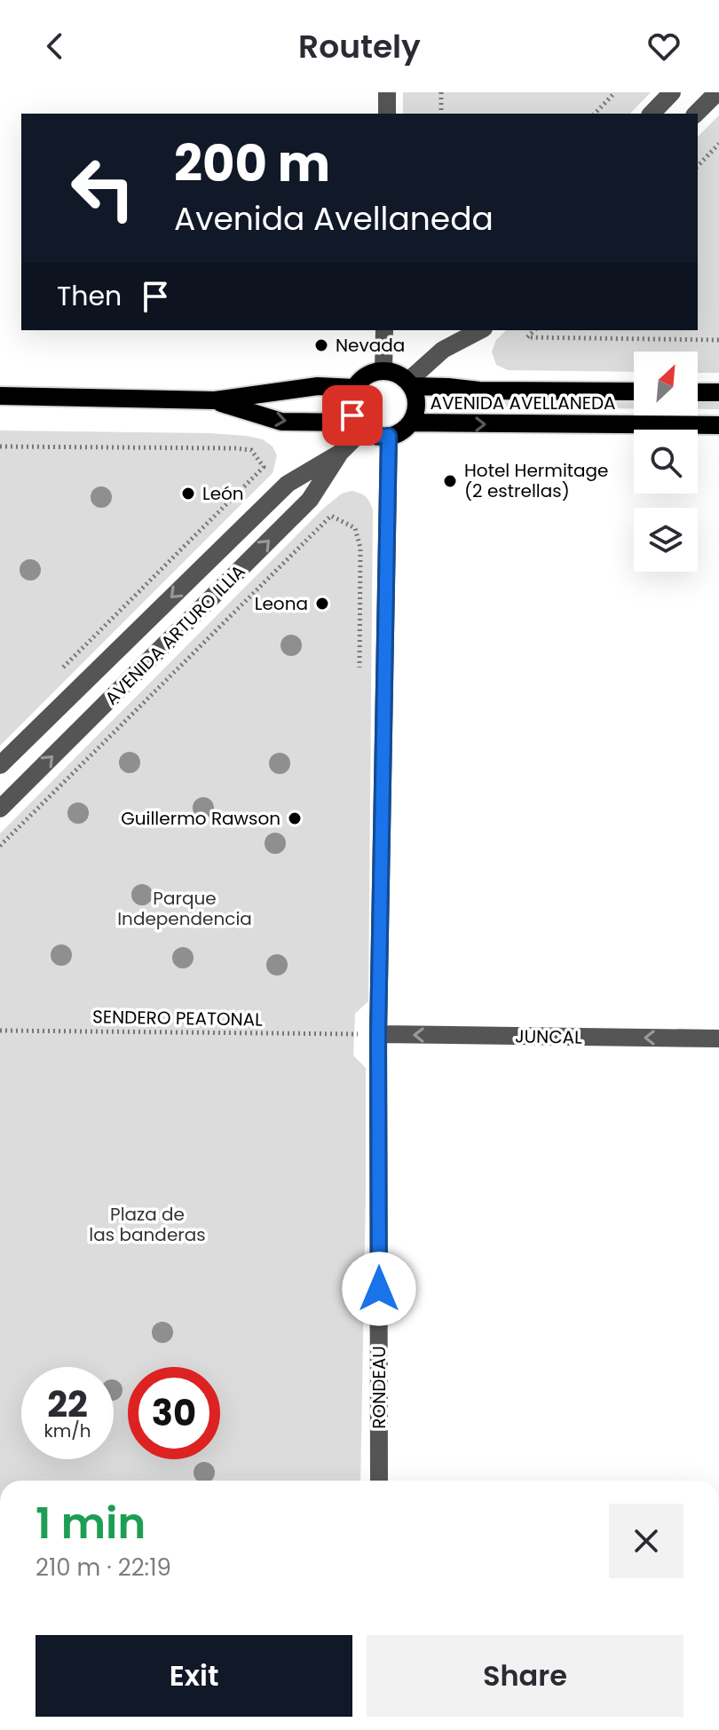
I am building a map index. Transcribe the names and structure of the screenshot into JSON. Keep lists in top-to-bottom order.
{
  "streets": {
    "main road": ["AVENIDA AVELLANEDA"],
    "street": ["AVENIDA ARTURO ILLIA", "JUNCAL", "RONDEAU"],
    "path": ["SENDERO PEATONAL"]
  },
  "crossings": [
    ["AVENIDA AVELLANEDA", "AVENIDA ARTURO ILLIA"],
    ["AVENIDA AVELLANEDA", "RONDEAU"],
    ["AVENIDA ARTURO ILLIA", "RONDEAU"],
    ["JUNCAL", "RONDEAU"]
  ],
  "one_way": ["JUNCAL"],
  "parks": ["Parque Independencia", "Plaza de las banderas"],
  "places": [
    "Nevada",
    "Hotel Hermitage (2 estrellas)",
    "León",
    "Leona",
    "Guillermo Rawson"
  ],
  "north": "top right",
  "page": {
    "header": "Routely",
    "turn": ["200 m", "Avenida Avellaneda"],
    "then": "Then",
    "speed": "22 km/h",
    "limit": "30",
    "heading": ["1 min", "210 m · 22:19"],
    "buttons": ["Exit", "Share"]
  }
}
